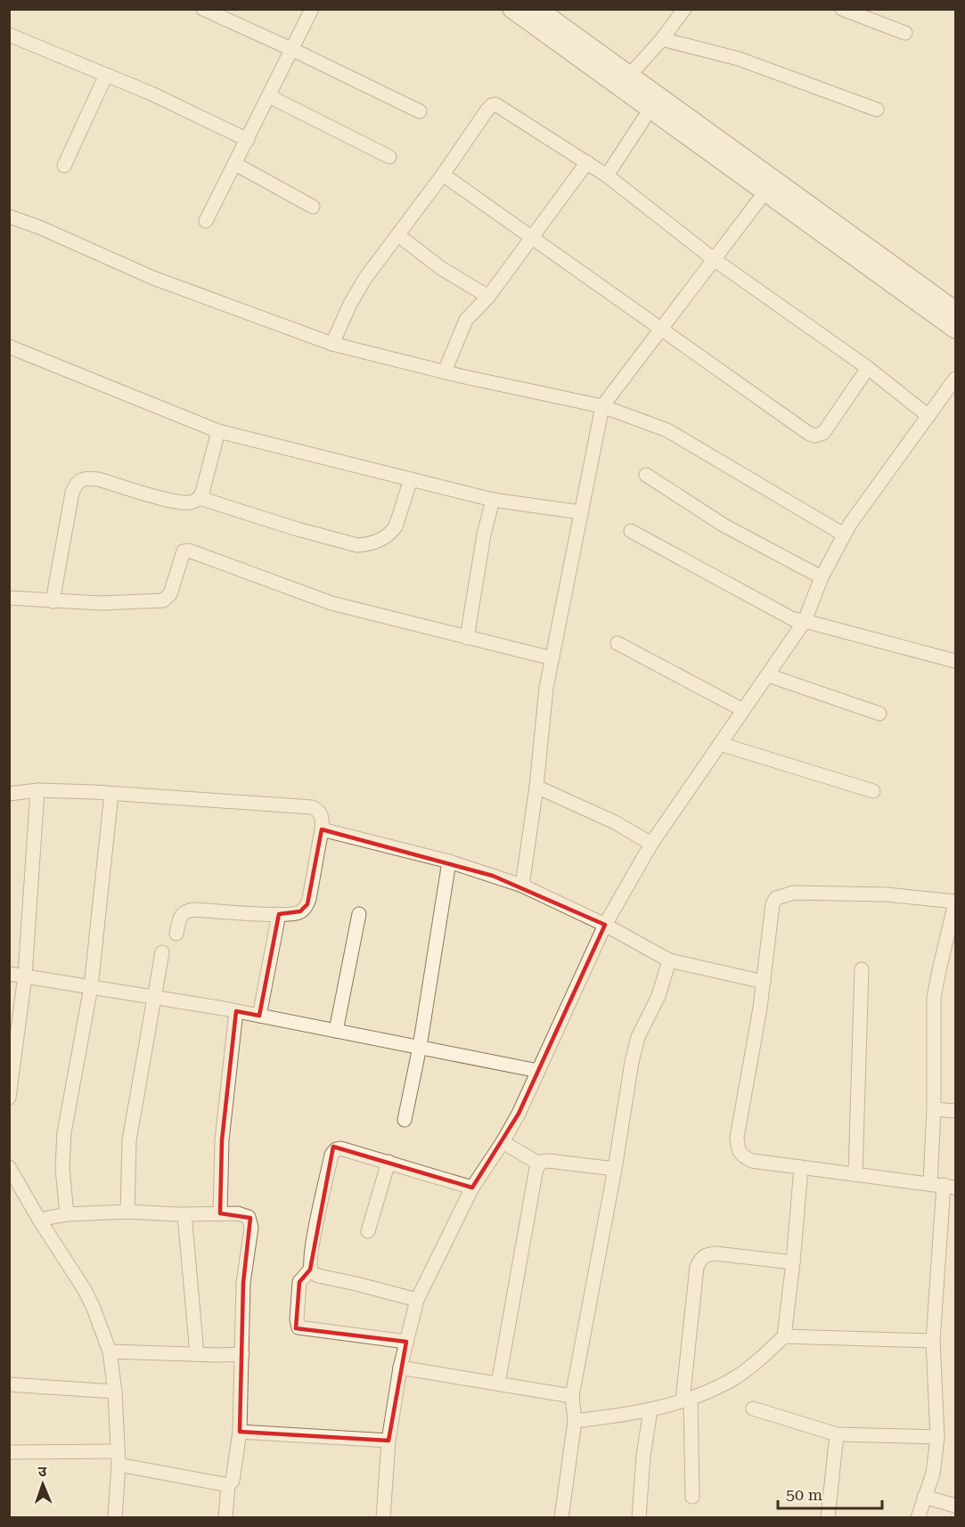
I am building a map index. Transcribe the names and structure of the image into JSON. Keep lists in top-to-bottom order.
{
  "scale_bar": "50 m",
  "north": "top"
}
